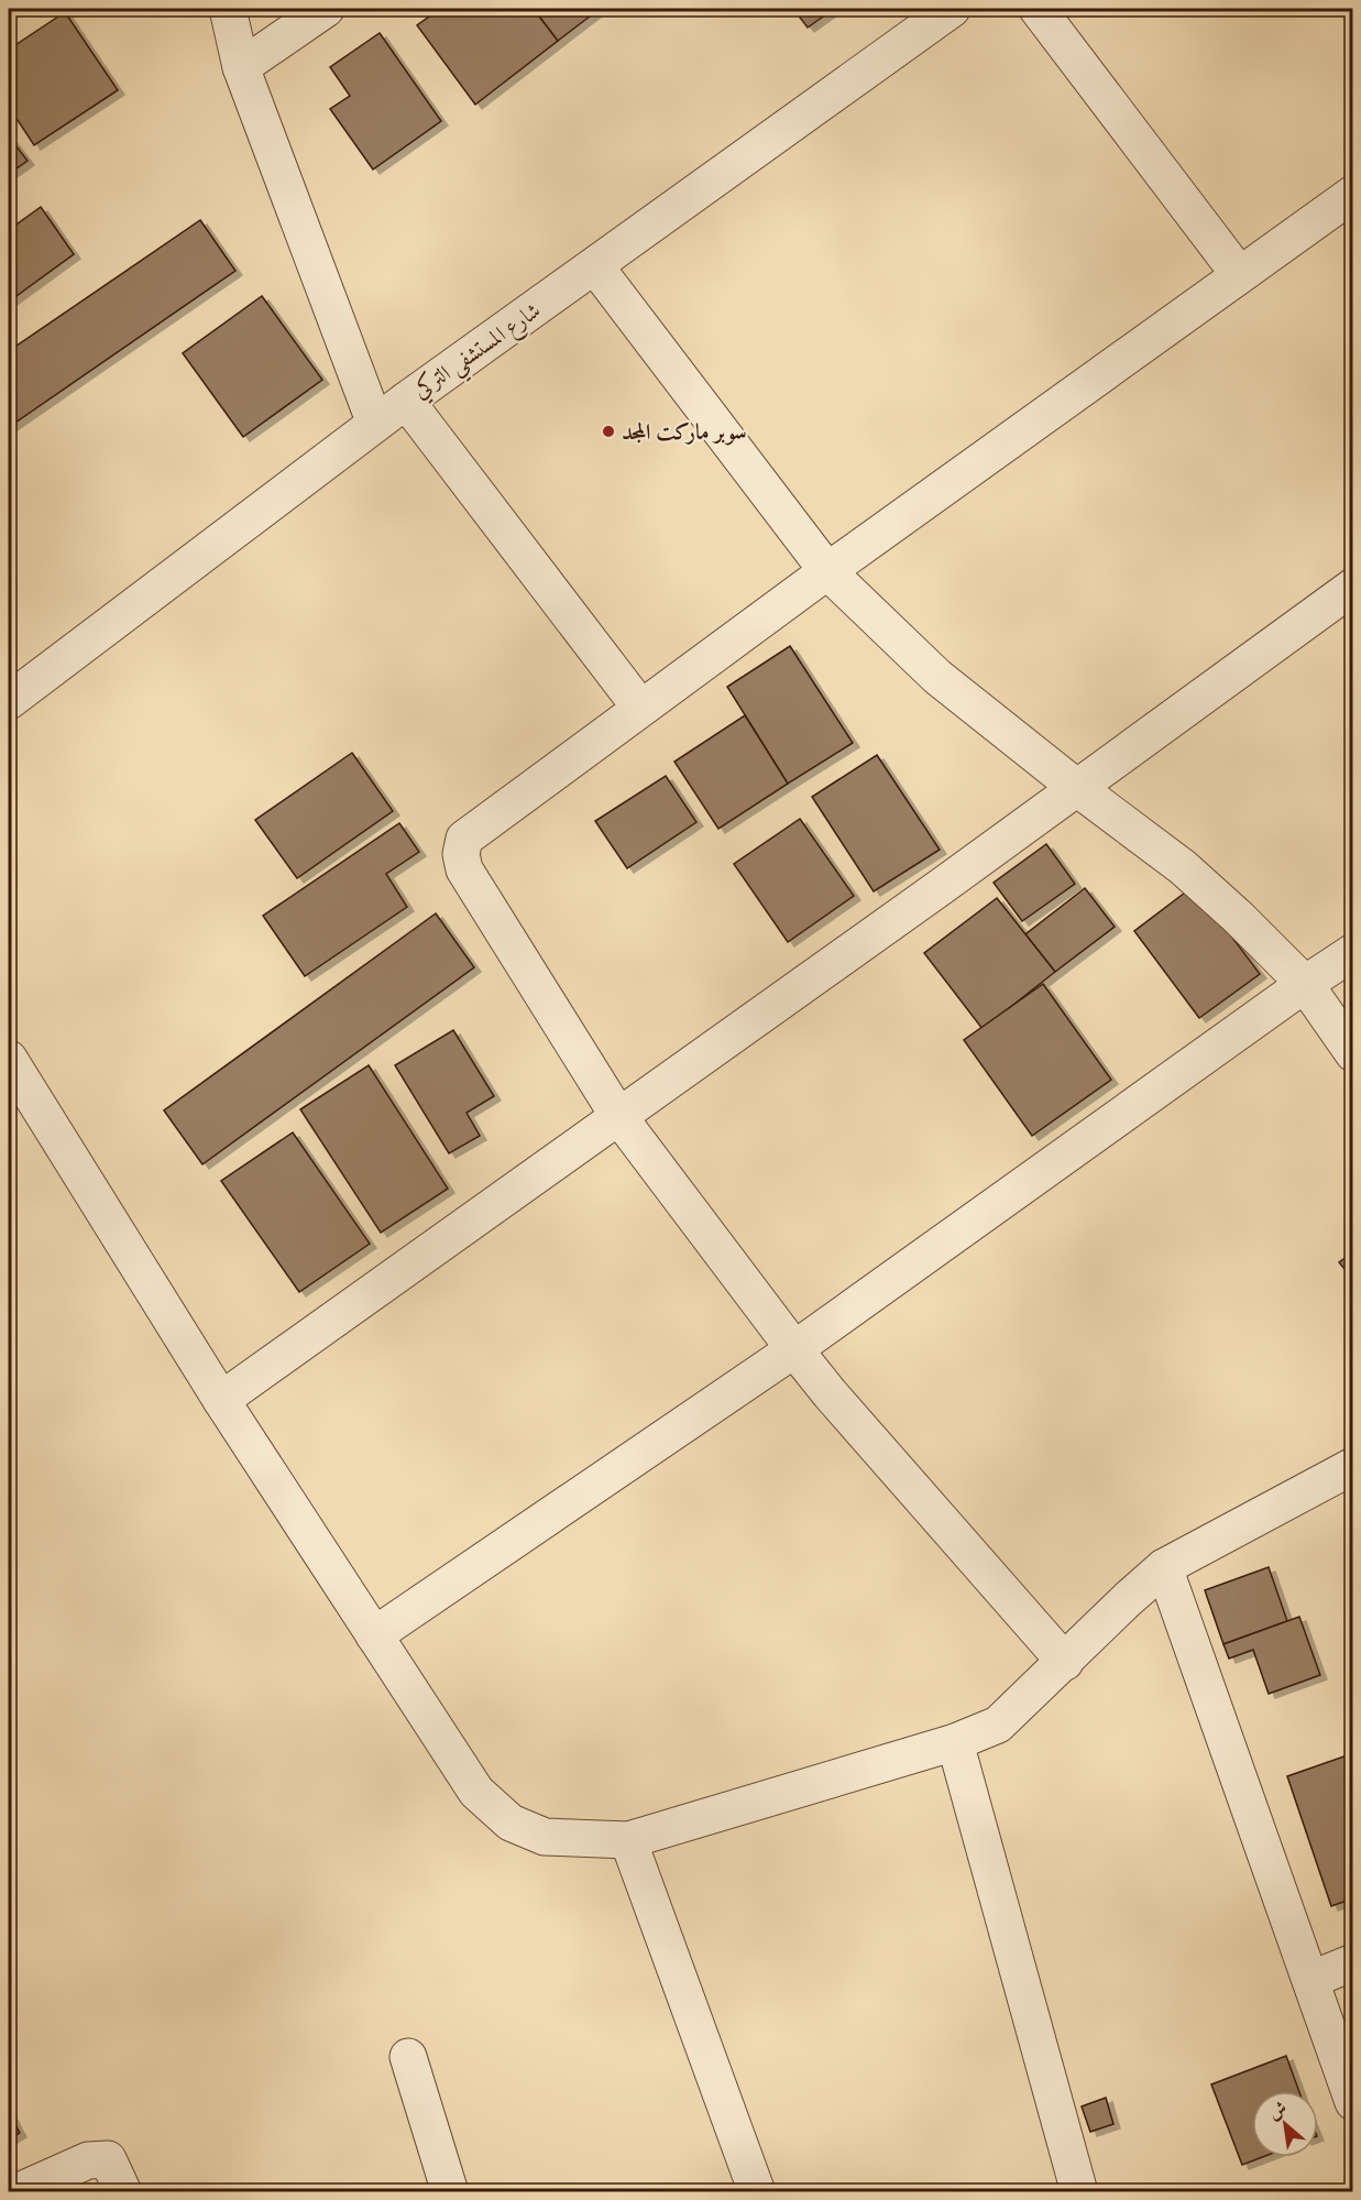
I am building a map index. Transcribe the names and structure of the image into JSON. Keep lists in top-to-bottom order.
{
  "streets": {
    "street": ["شارع المستشفي التركي"]
  },
  "places": ["سوبر ماركت المجد"],
  "north": "top left"
}
